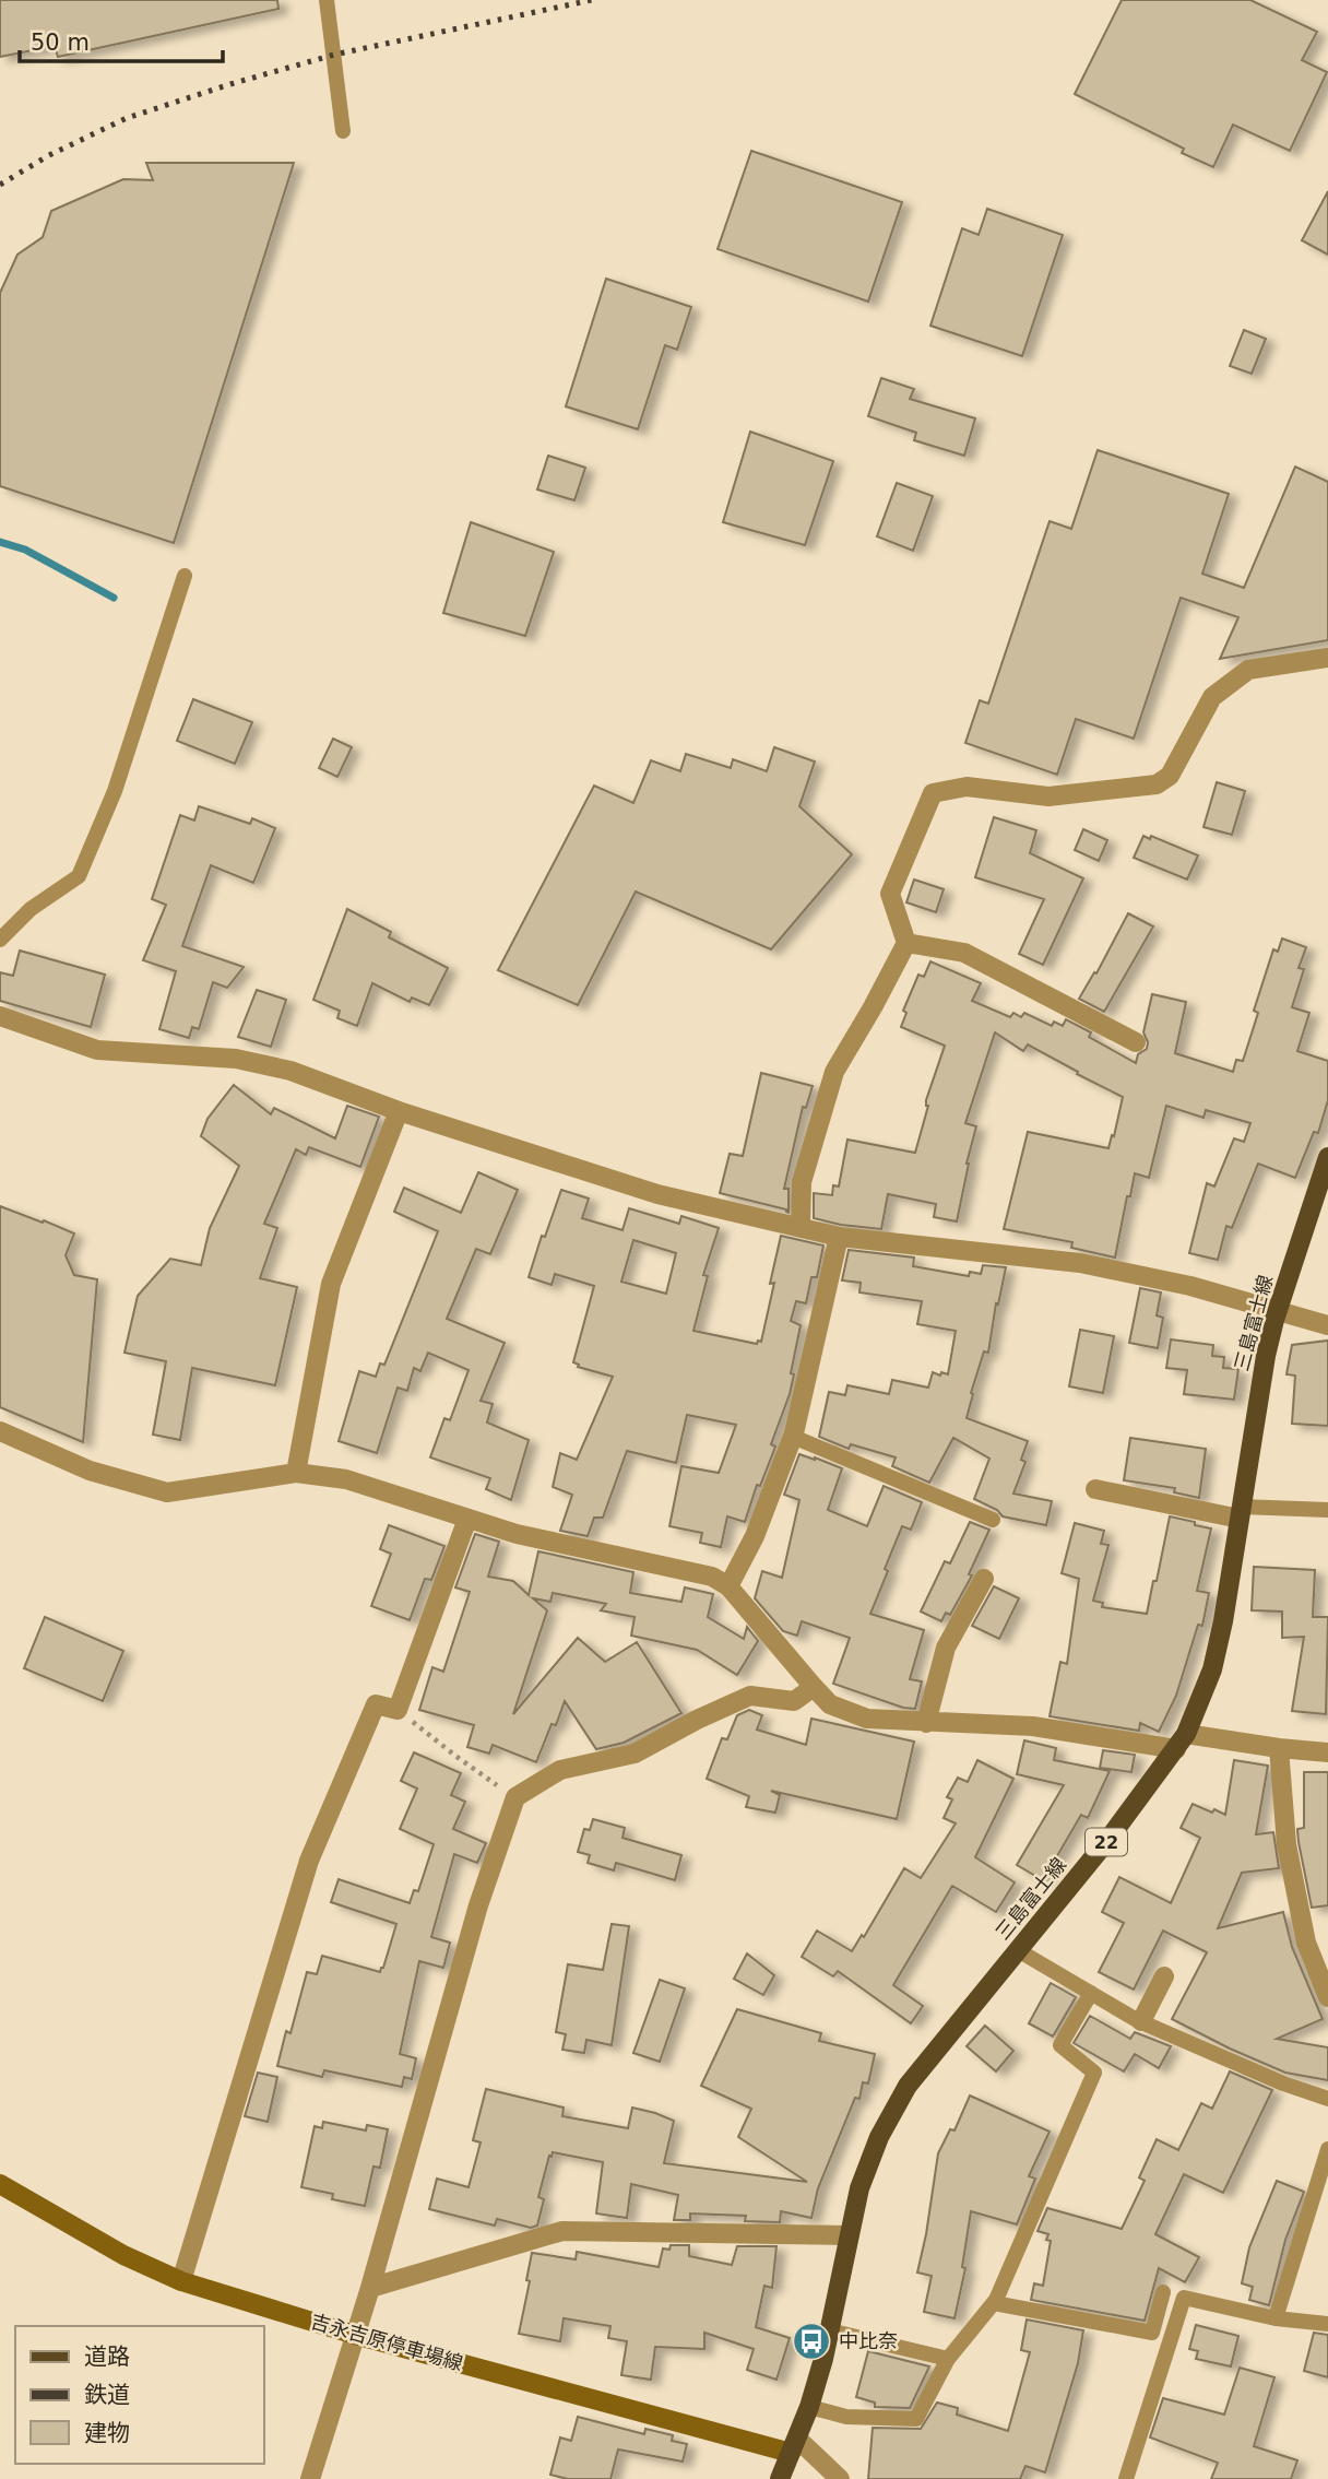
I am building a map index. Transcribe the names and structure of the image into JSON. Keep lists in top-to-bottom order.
{
  "streets": {
    "main road": ["三島富士線", "22", "吉永吉原停車場線"]
  },
  "crossings": [
    ["三島富士線", "吉永吉原停車場線"]
  ],
  "places": {
    "bus stop": ["中比奈"]
  },
  "legend": ["道路", "鉄道", "建物"],
  "scale_bar": "50 m"
}
